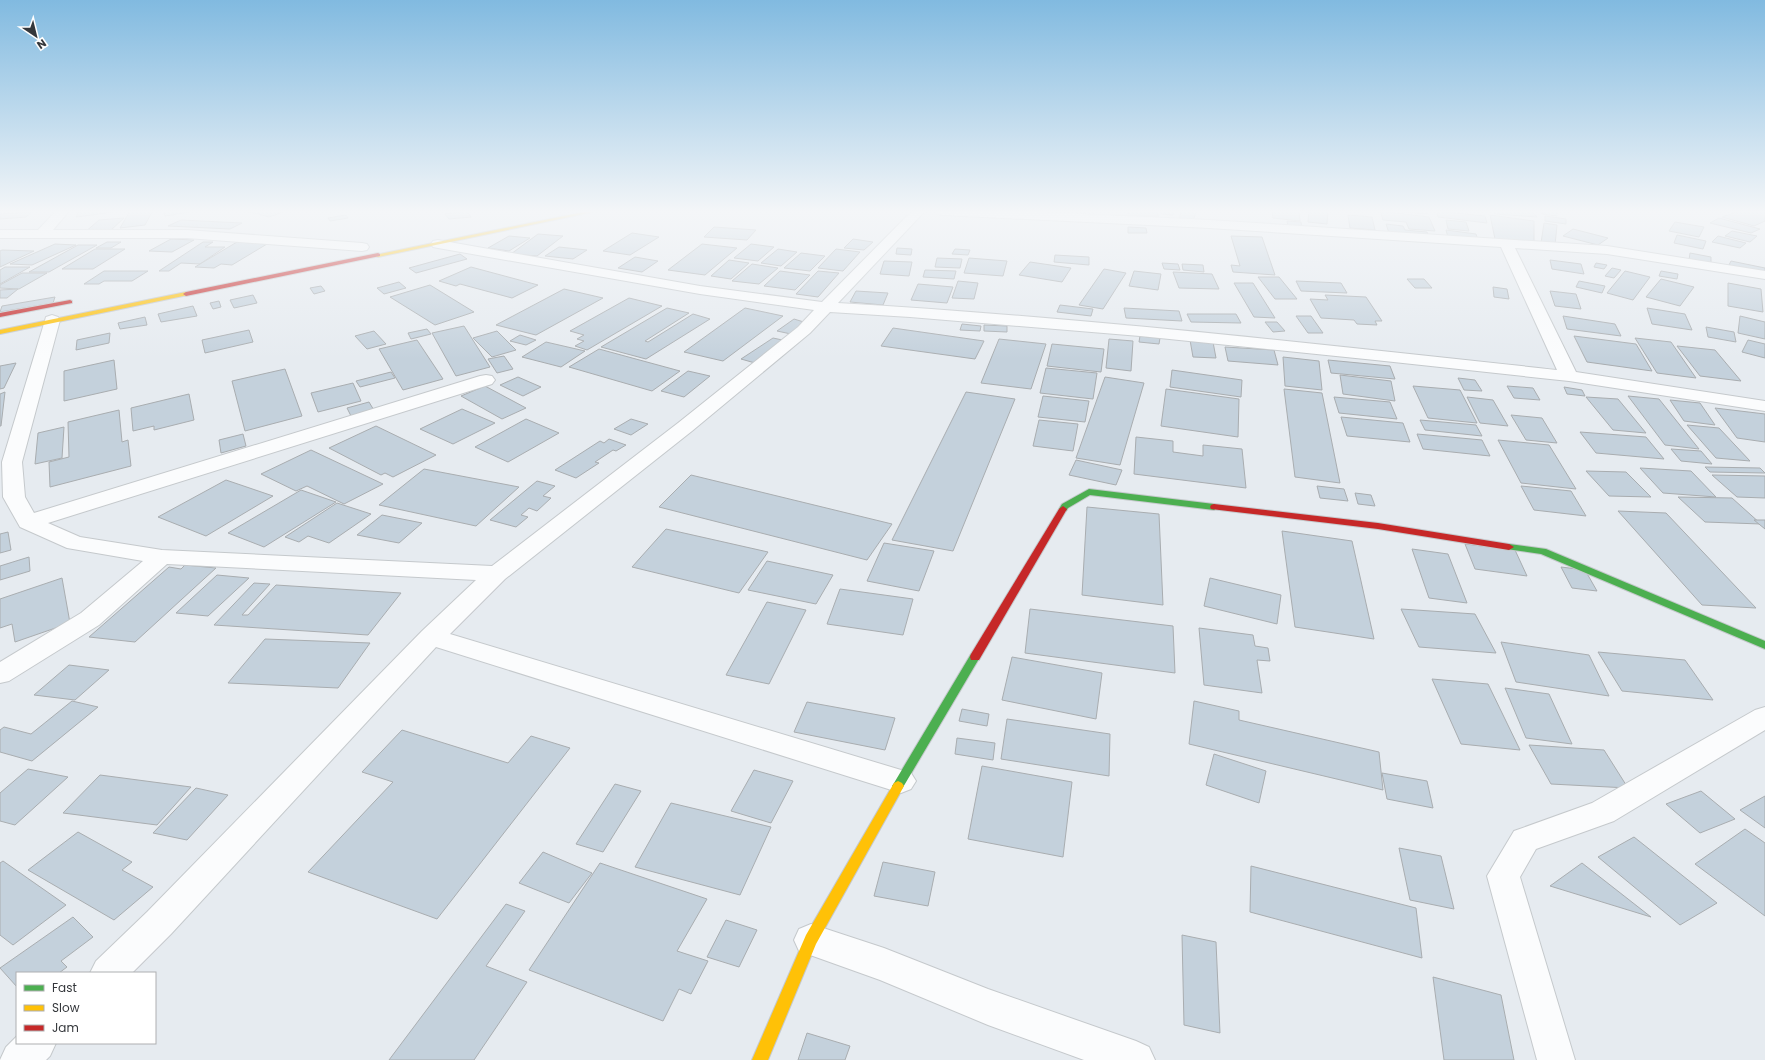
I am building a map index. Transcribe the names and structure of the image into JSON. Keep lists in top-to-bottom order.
{
  "legend": ["Fast", "Slow", "Jam"],
  "north": "bottom right"
}
